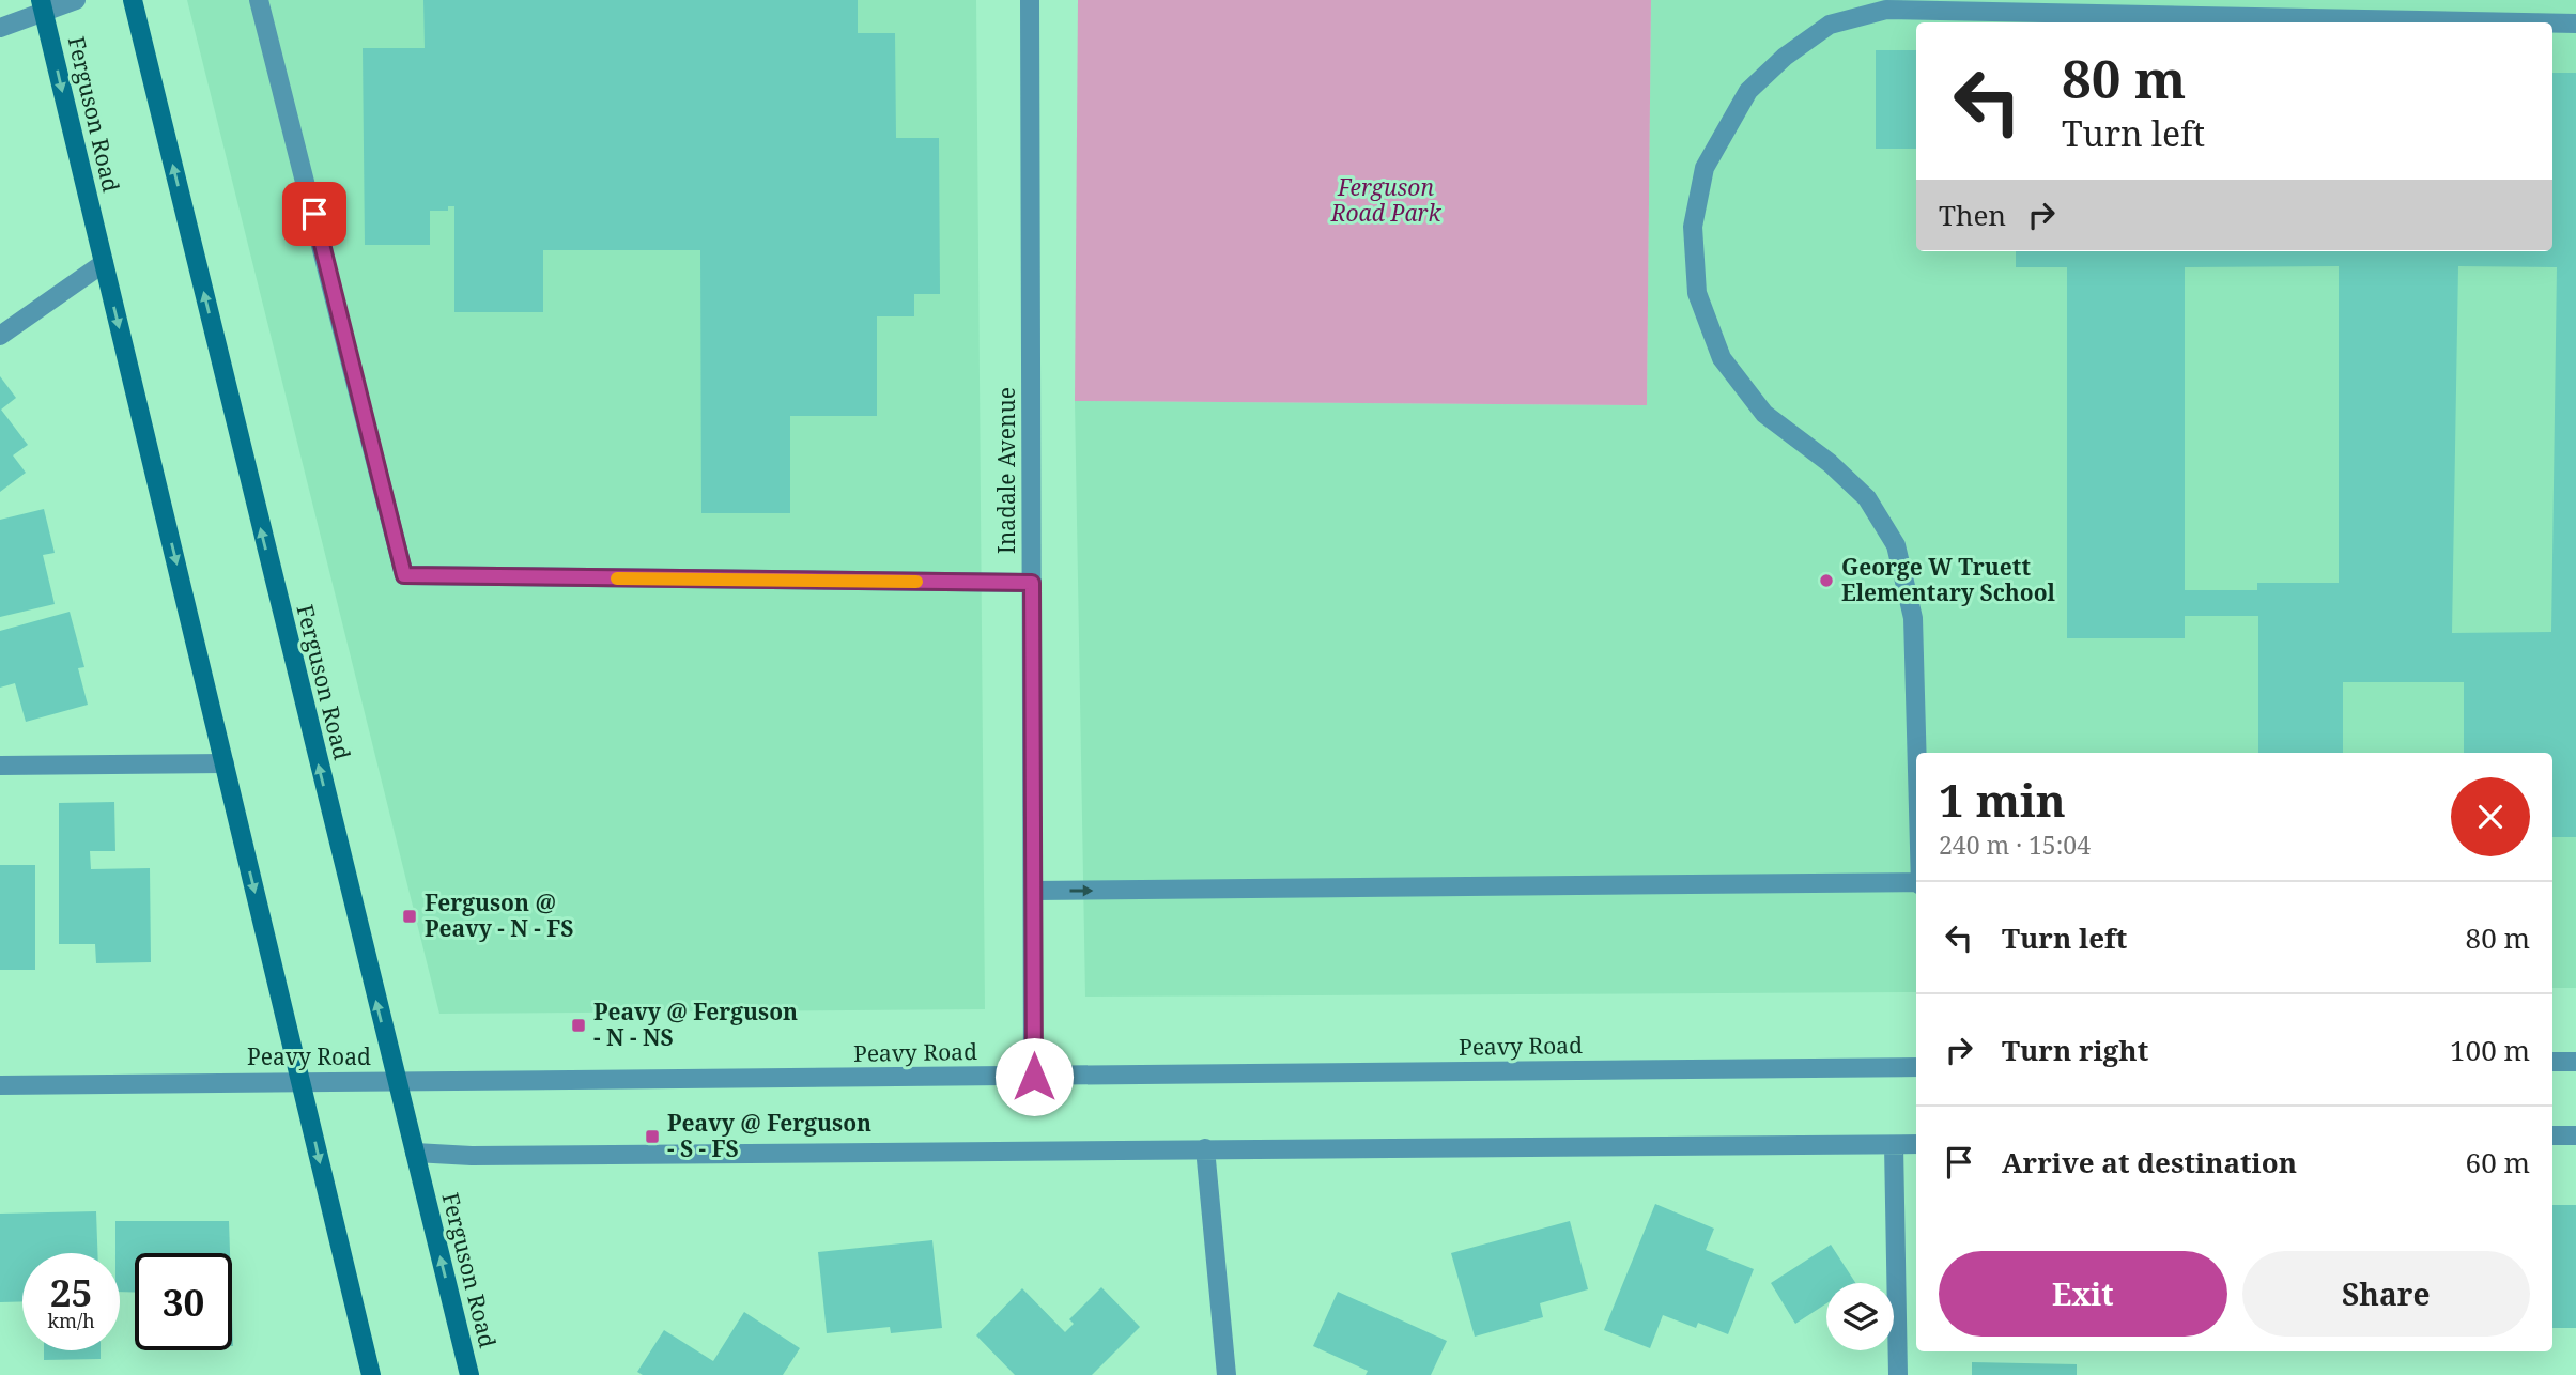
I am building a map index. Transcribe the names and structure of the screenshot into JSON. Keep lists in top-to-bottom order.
{
  "streets": {
    "main road": ["Ferguson Road"],
    "street": ["Inadale Avenue", "Peavy Road"]
  },
  "crossings": [
    ["Ferguson Road", "Peavy Road"],
    ["Inadale Avenue", "Peavy Road"]
  ],
  "parks": ["Ferguson Road Park"],
  "places": {
    "other": ["George W Truett Elementary School"],
    "transit": ["Ferguson @ Peavy - N - FS", "Peavy @ Ferguson - N - NS", "Peavy @ Ferguson - S - FS"]
  },
  "page": {
    "turn": ["80 m", "Turn left"],
    "then": "Then",
    "heading": ["1 min", "240 m · 15:04"],
    "list": [
      {
        "name": "Turn left",
        "value": "80 m"
      },
      {
        "name": "Turn right",
        "value": "100 m"
      },
      {
        "name": "Arrive at destination",
        "value": "60 m"
      }
    ],
    "buttons": ["Exit", "Share"],
    "speed": "25 km/h",
    "limit": "30"
  }
}
